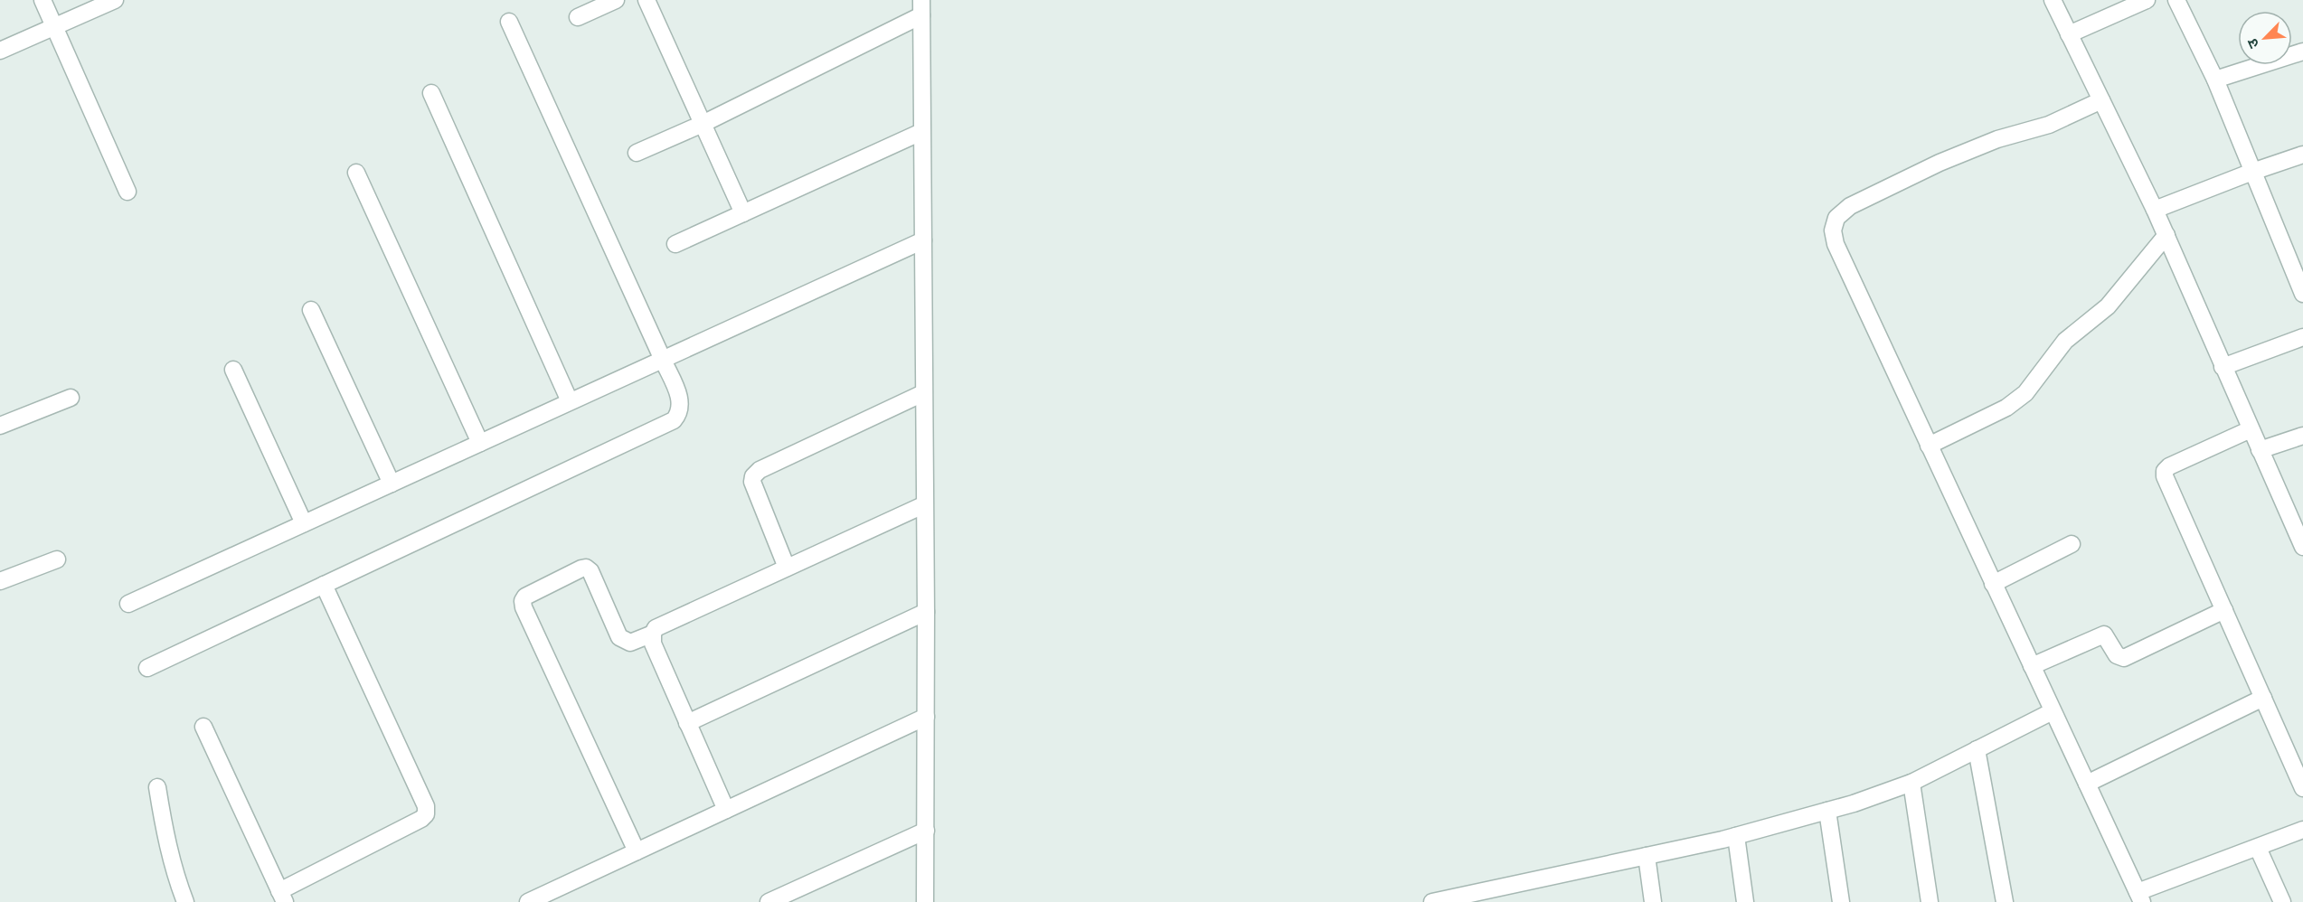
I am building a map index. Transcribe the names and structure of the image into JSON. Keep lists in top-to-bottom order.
{
  "north": "bottom left"
}
